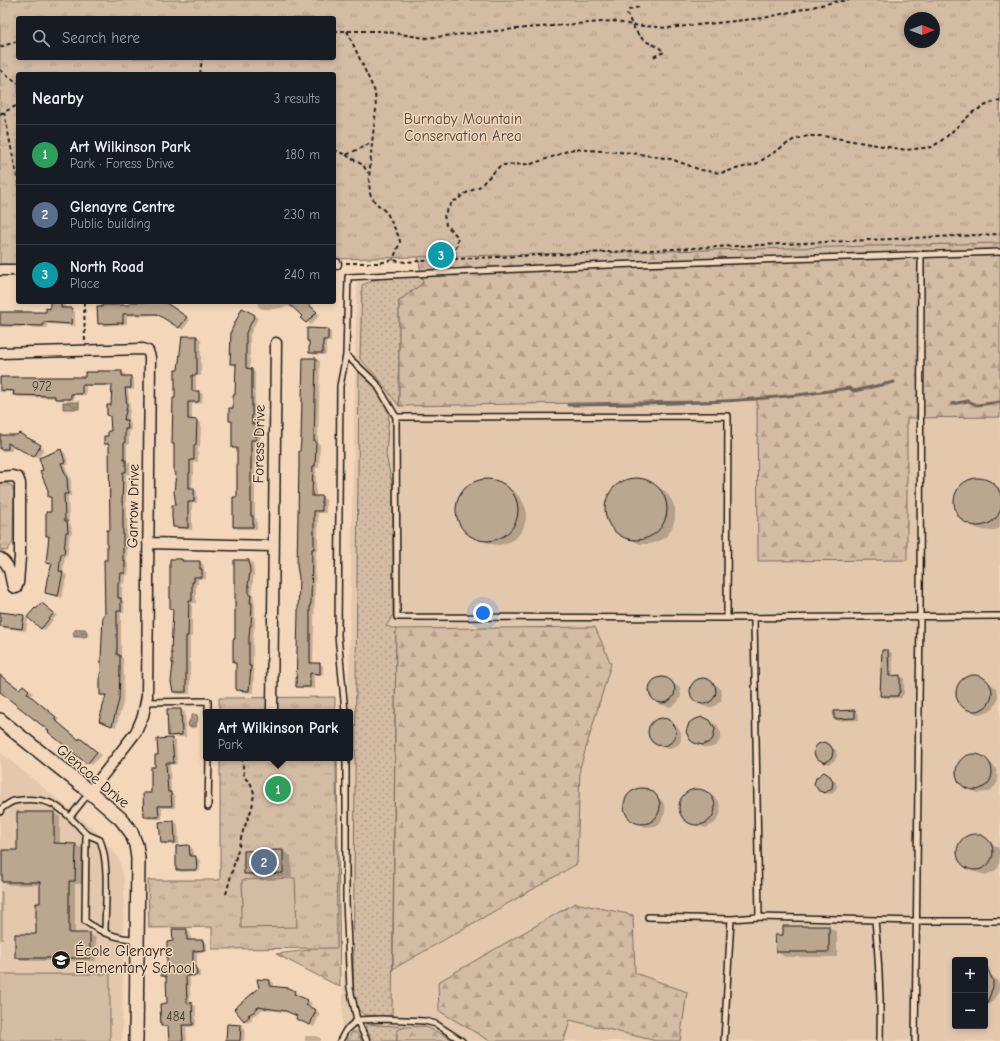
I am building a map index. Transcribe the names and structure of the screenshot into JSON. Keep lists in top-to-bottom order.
{
  "streets": {
    "street": ["Foress Drive", "Garrow Drive", "Glencoe Drive"]
  },
  "crossings": [
    ["Garrow Drive", "Glencoe Drive"]
  ],
  "parks": ["Burnaby Mountain Conservation Area"],
  "places": {
    "school or university": ["École Glenayre Elementary School"]
  },
  "house_numbers": ["972", "484"],
  "north": "right",
  "page": {
    "search": "Search here",
    "heading": ["Nearby", "3 results"],
    "list": [
      {
        "mark": "1",
        "name": "Art Wilkinson Park",
        "note": "Park · Foress Drive",
        "value": "180 m"
      },
      {
        "mark": "2",
        "name": "Glenayre Centre",
        "note": "Public building",
        "value": "230 m"
      },
      {
        "mark": "3",
        "name": "North Road",
        "note": "Place",
        "value": "240 m"
      }
    ],
    "pins": ["3", "1", "2"],
    "popup": ["Art Wilkinson Park", "Park"],
    "map_buttons": ["+", "−"]
  }
}
